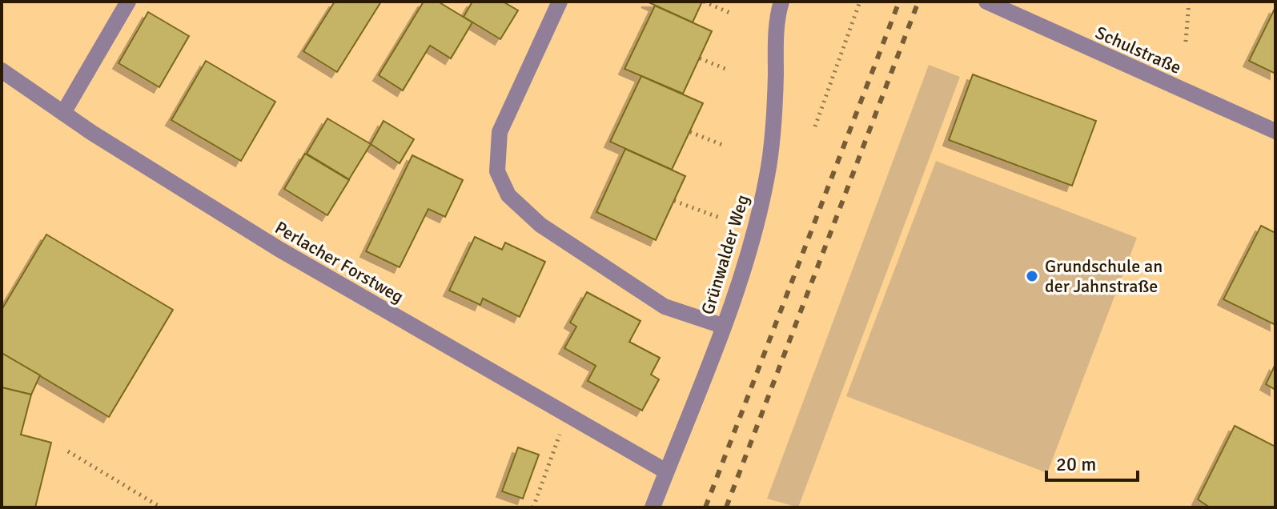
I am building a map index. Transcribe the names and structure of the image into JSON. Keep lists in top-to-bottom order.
{
  "streets": {
    "street": ["Schulstraße", "Grünwalder Weg", "Perlacher Forstweg"]
  },
  "crossings": [
    ["Grünwalder Weg", "Perlacher Forstweg"]
  ],
  "places": ["Grundschule an der Jahnstraße"],
  "scale_bar": "20 m"
}
